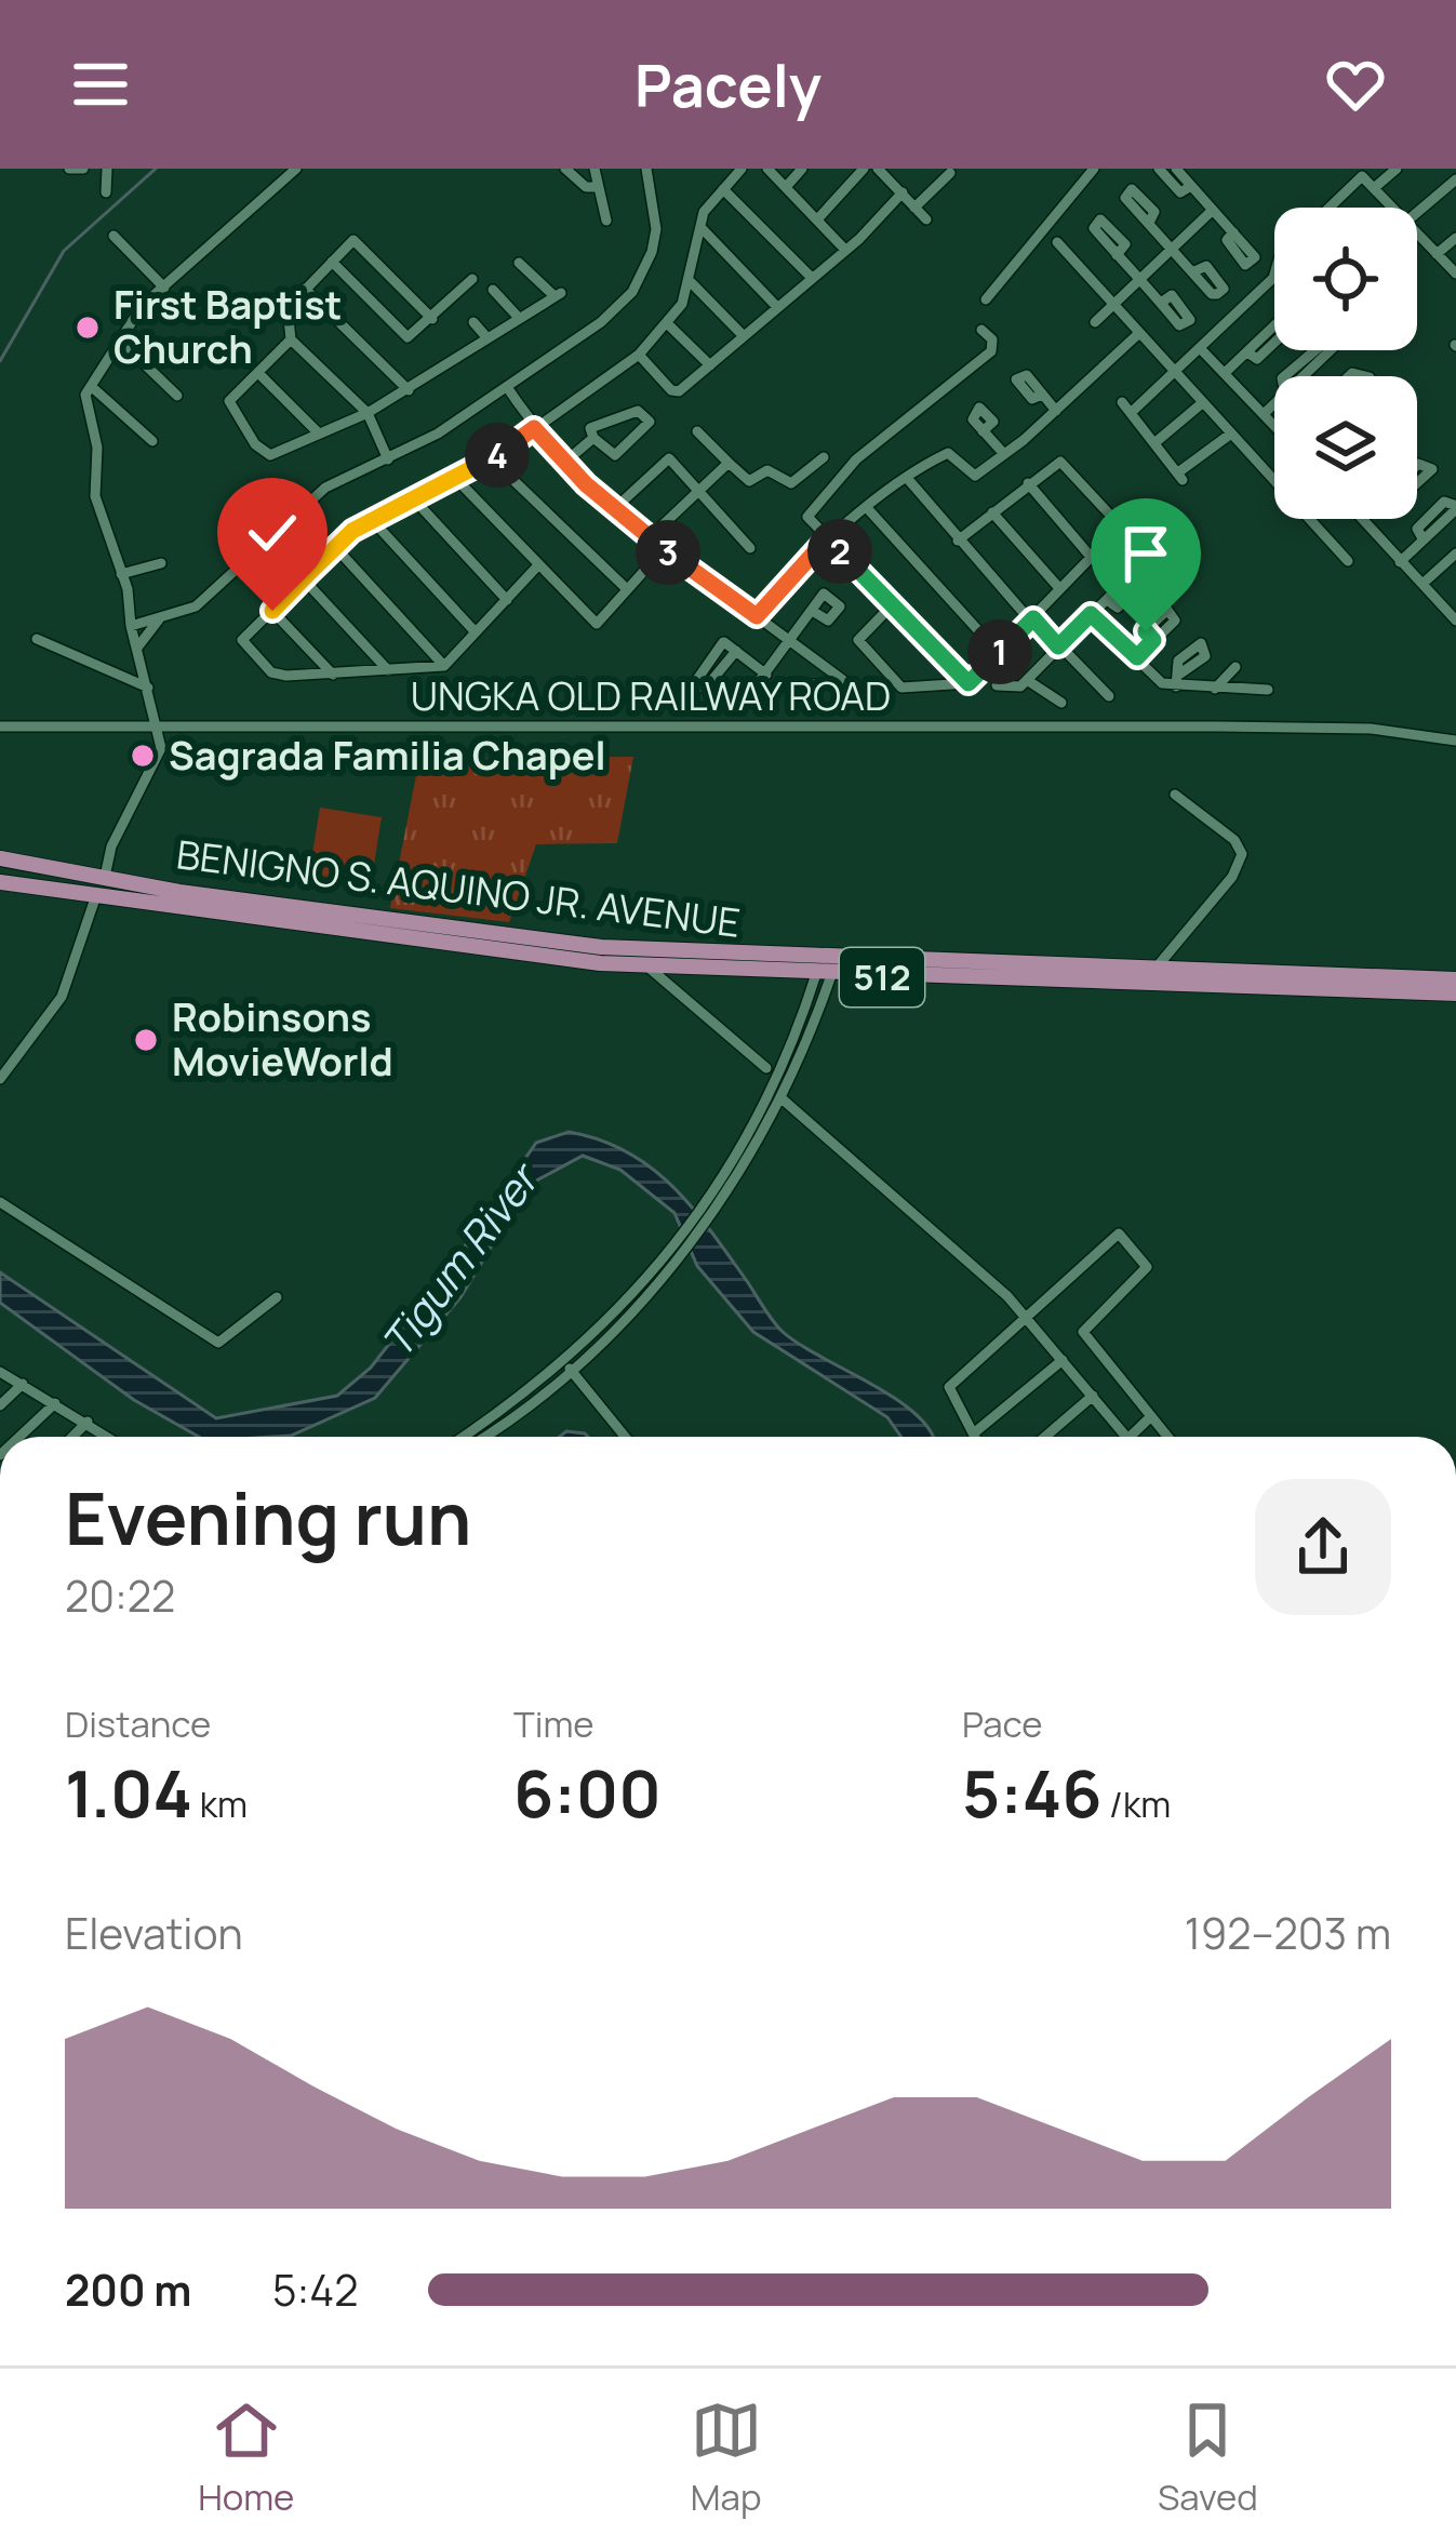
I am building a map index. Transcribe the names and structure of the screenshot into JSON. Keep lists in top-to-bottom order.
{
  "streets": {
    "main road": ["BENIGNO S. AQUINO JR. AVENUE", "512"],
    "street": ["UNGKA OLD RAILWAY ROAD"]
  },
  "crossings": [
    ["BENIGNO S. AQUINO JR. AVENUE", "512"]
  ],
  "water": ["Tigum River"],
  "places": ["First Baptist Church", "Sagrada Familia Chapel", "Robinsons MovieWorld"],
  "page": {
    "header": "Pacely",
    "pins": [
      "4",
      "2",
      "3",
      "1"
    ],
    "heading": ["Evening run", "20:22"],
    "stats": [
      ["Distance", "1.04 km"],
      ["Time", "6:00"],
      ["Pace", "5:46 /km"]
    ],
    "chart": ["Elevation", "192–203 m"],
    "list": [
      {
        "name": "200 m",
        "note": "5:42"
      }
    ],
    "tabs": ["Home", "Map", "Saved"]
  }
}
